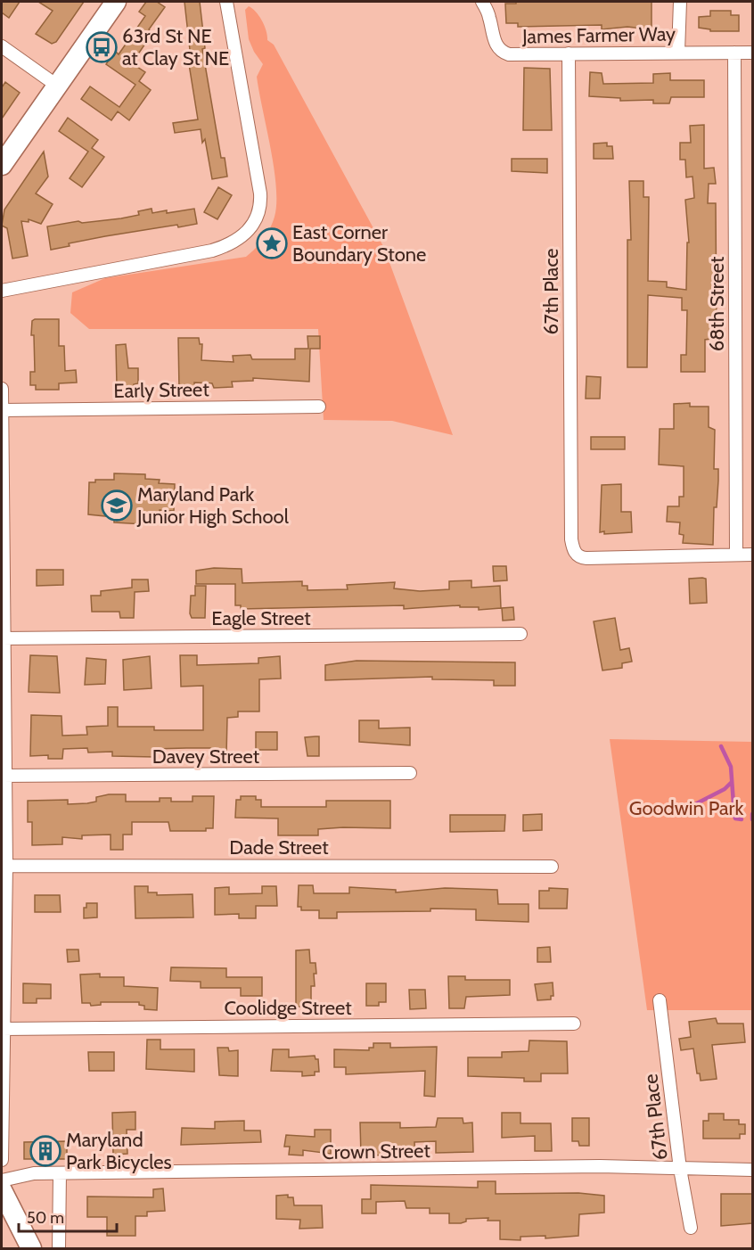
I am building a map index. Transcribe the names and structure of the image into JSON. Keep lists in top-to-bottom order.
{
  "streets": {
    "street": [
      "James Farmer Way",
      "67th Place",
      "68th Street",
      "Early Street",
      "Eagle Street",
      "Davey Street",
      "Dade Street",
      "Coolidge Street",
      "Crown Street"
    ]
  },
  "crossings": [
    ["James Farmer Way", "67th Place"],
    ["James Farmer Way", "68th Street"],
    ["67th Place", "68th Street"],
    ["67th Place", "Crown Street"]
  ],
  "parks": ["Goodwin Park"],
  "places": {
    "bus stop": ["63rd St NE at Clay St NE"],
    "place": ["East Corner Boundary Stone"],
    "school or university": ["Maryland Park Junior High School"],
    "building": ["Maryland Park Bicycles"]
  },
  "scale_bar": "50 m"
}
